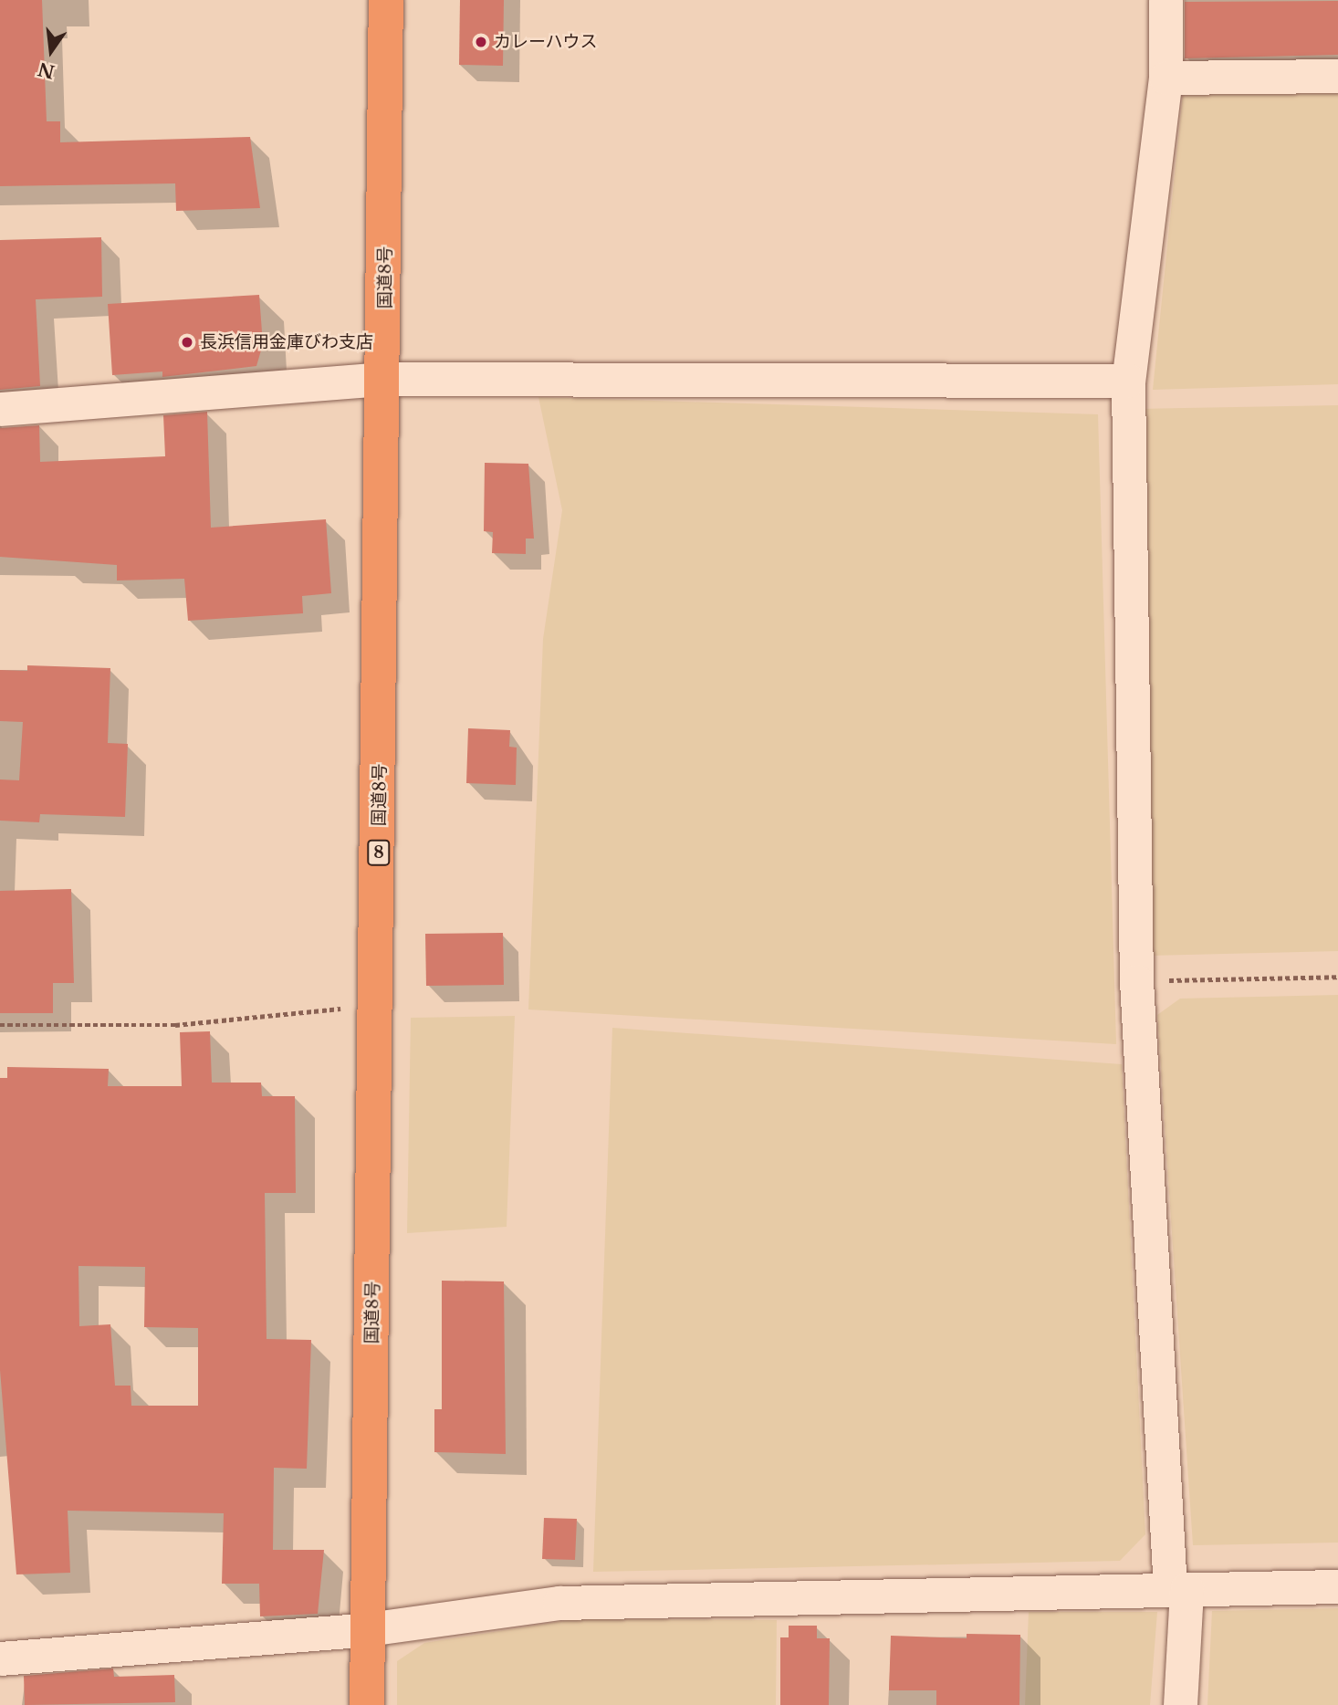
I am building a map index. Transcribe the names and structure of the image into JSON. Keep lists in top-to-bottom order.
{
  "streets": {
    "highway": ["国道8号", "8"]
  },
  "places": ["カレーハウス", "長浜信用金庫びわ支店"],
  "north": "bottom"
}
